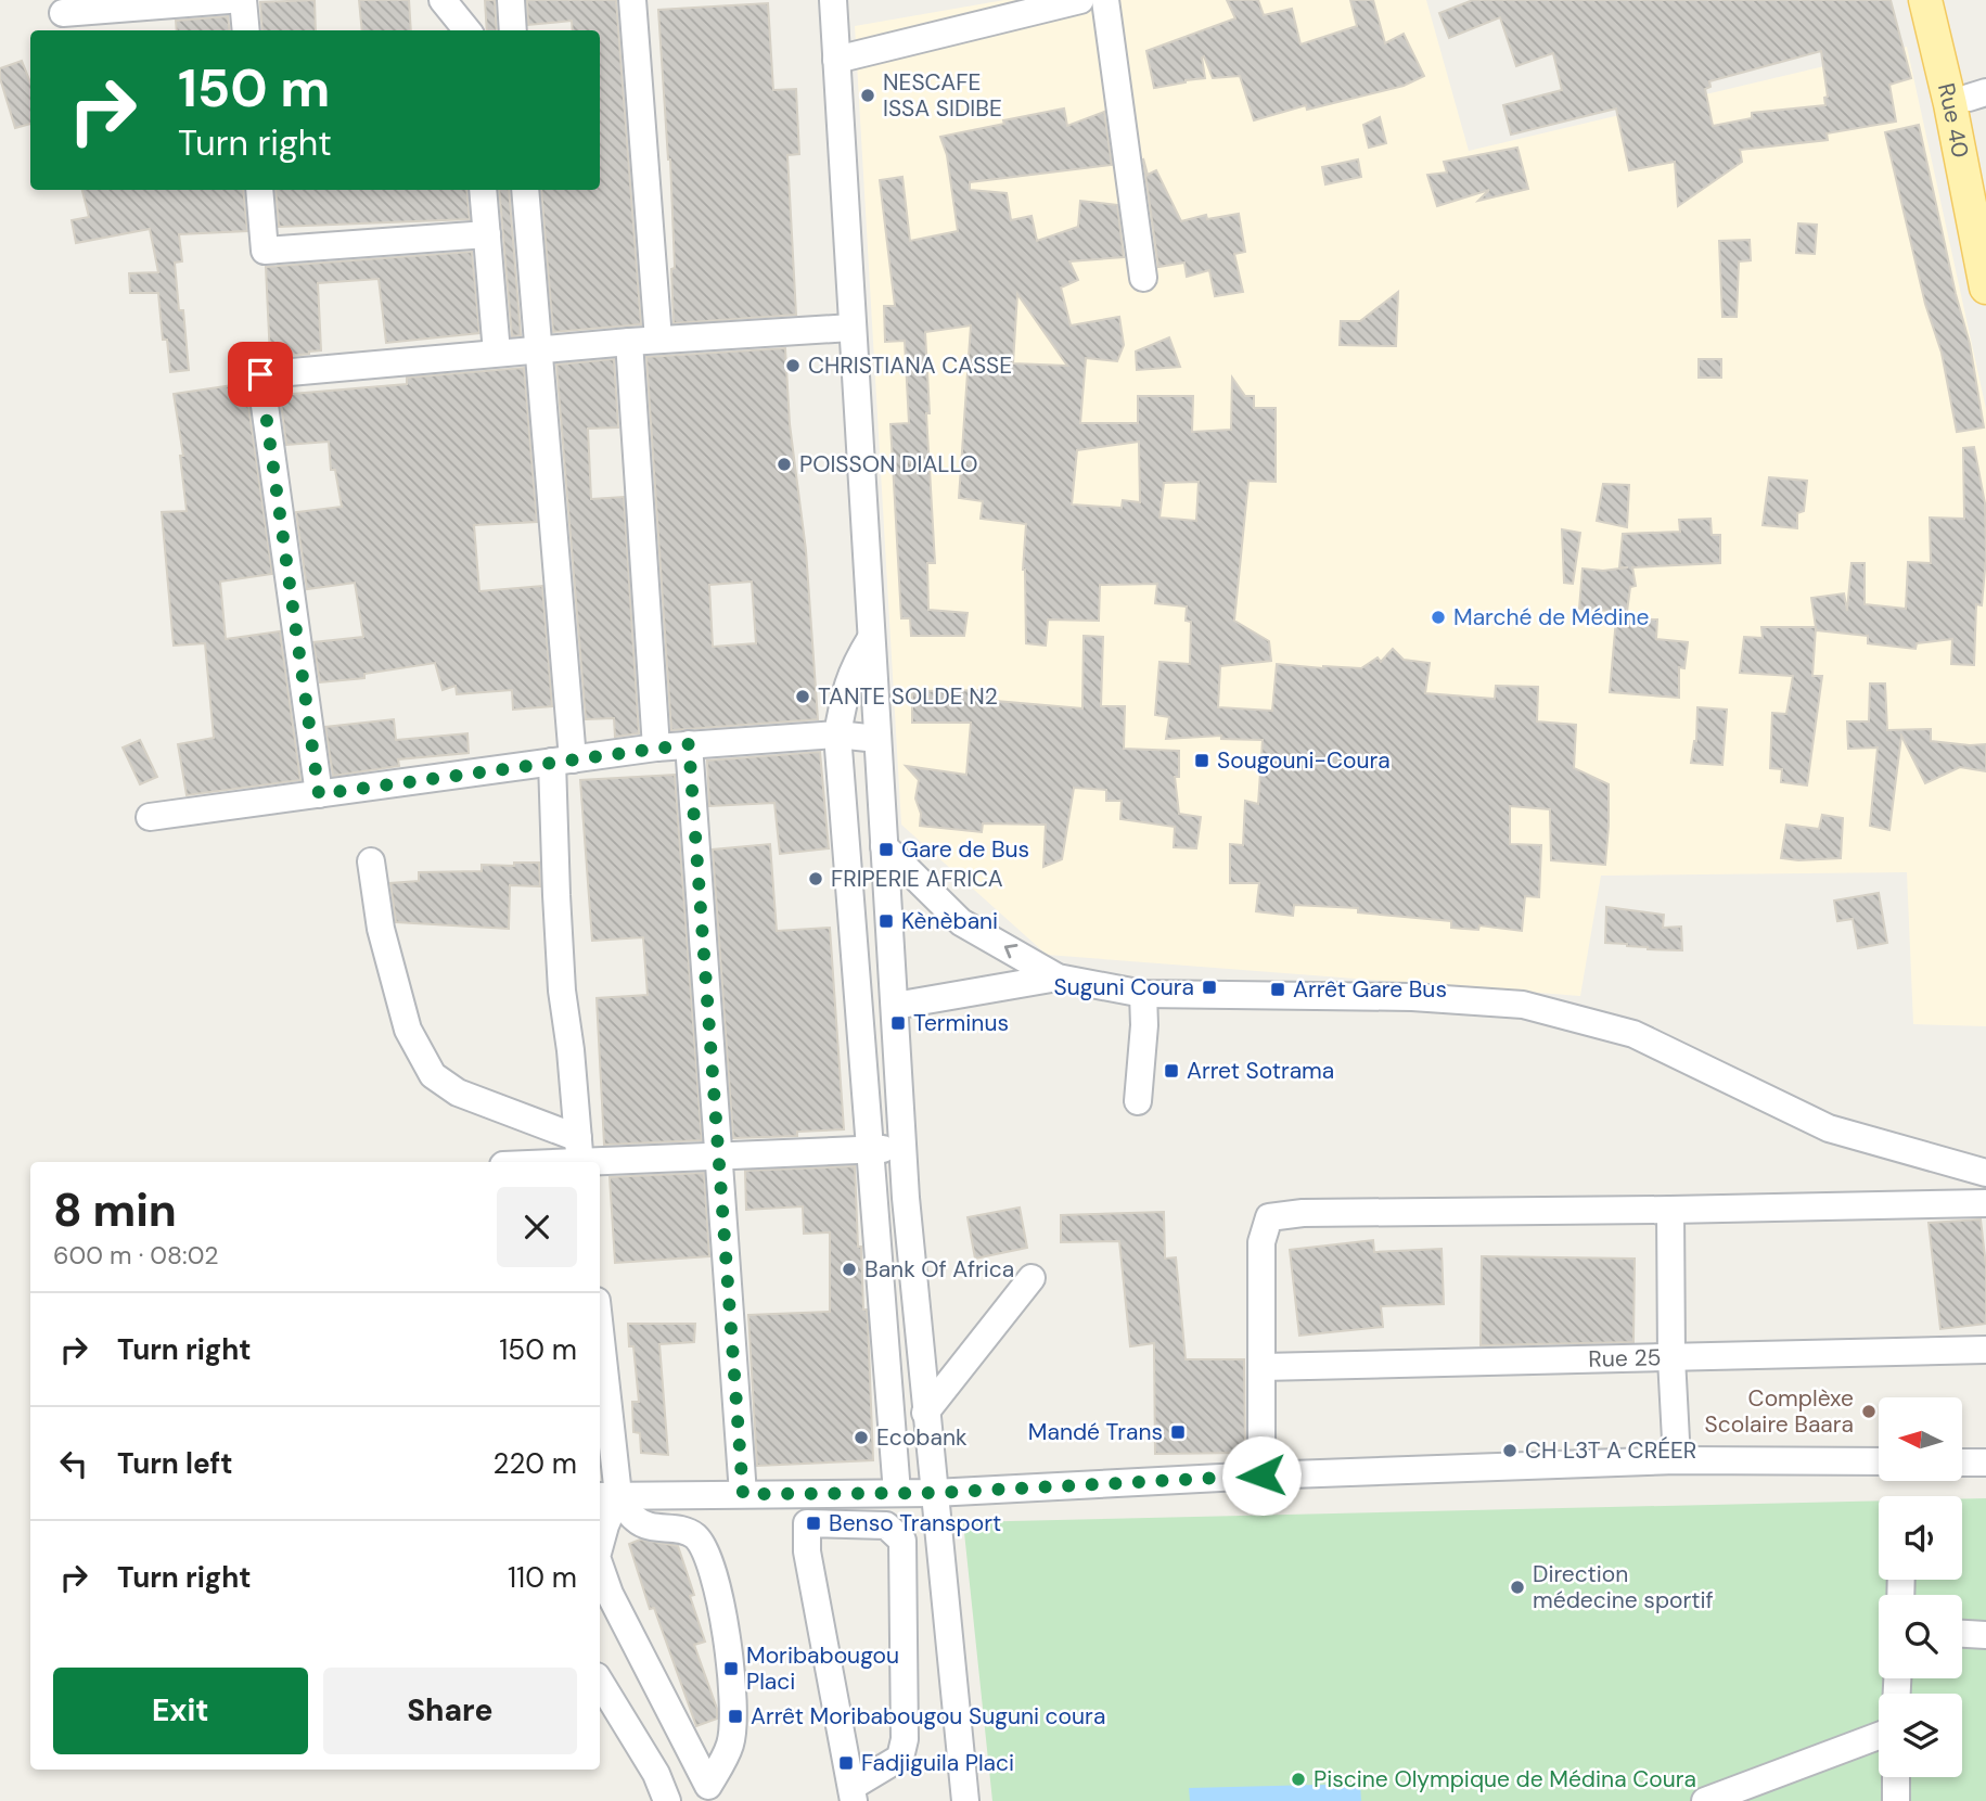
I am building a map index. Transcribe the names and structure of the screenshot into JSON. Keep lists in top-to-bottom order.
{
  "streets": {
    "main road": ["Rue 40"],
    "street": ["Rue 25"]
  },
  "places": {
    "other": [
      "NESCAFE ISSA SIDIBE",
      "CHRISTIANA CASSE",
      "POISSON DIALLO",
      "Marché de Médine",
      "TANTE SOLDE N2",
      "FRIPERIE AFRICA",
      "Bank Of Africa",
      "Complèxe Scolaire Baara",
      "Ecobank",
      "CH L3T A CRÉER",
      "Direction médecine sportif",
      "Piscine Olympique de Médina Coura"
    ],
    "transit": [
      "Sougouni-Coura",
      "Gare de Bus",
      "Kènèbani",
      "Suguni Coura",
      "Arrêt Gare Bus",
      "Terminus",
      "Arret Sotrama",
      "Mandé Trans",
      "Benso Transport",
      "Moribabougou Placi",
      "Arrêt Moribabougou Suguni coura",
      "Fadjiguila Placi"
    ]
  },
  "north": "left",
  "page": {
    "turn": ["150 m", "Turn right"],
    "heading": ["8 min", "600 m · 08:02"],
    "list": [
      {
        "name": "Turn right",
        "value": "150 m"
      },
      {
        "name": "Turn left",
        "value": "220 m"
      },
      {
        "name": "Turn right",
        "value": "110 m"
      }
    ],
    "buttons": ["Exit", "Share"]
  }
}
